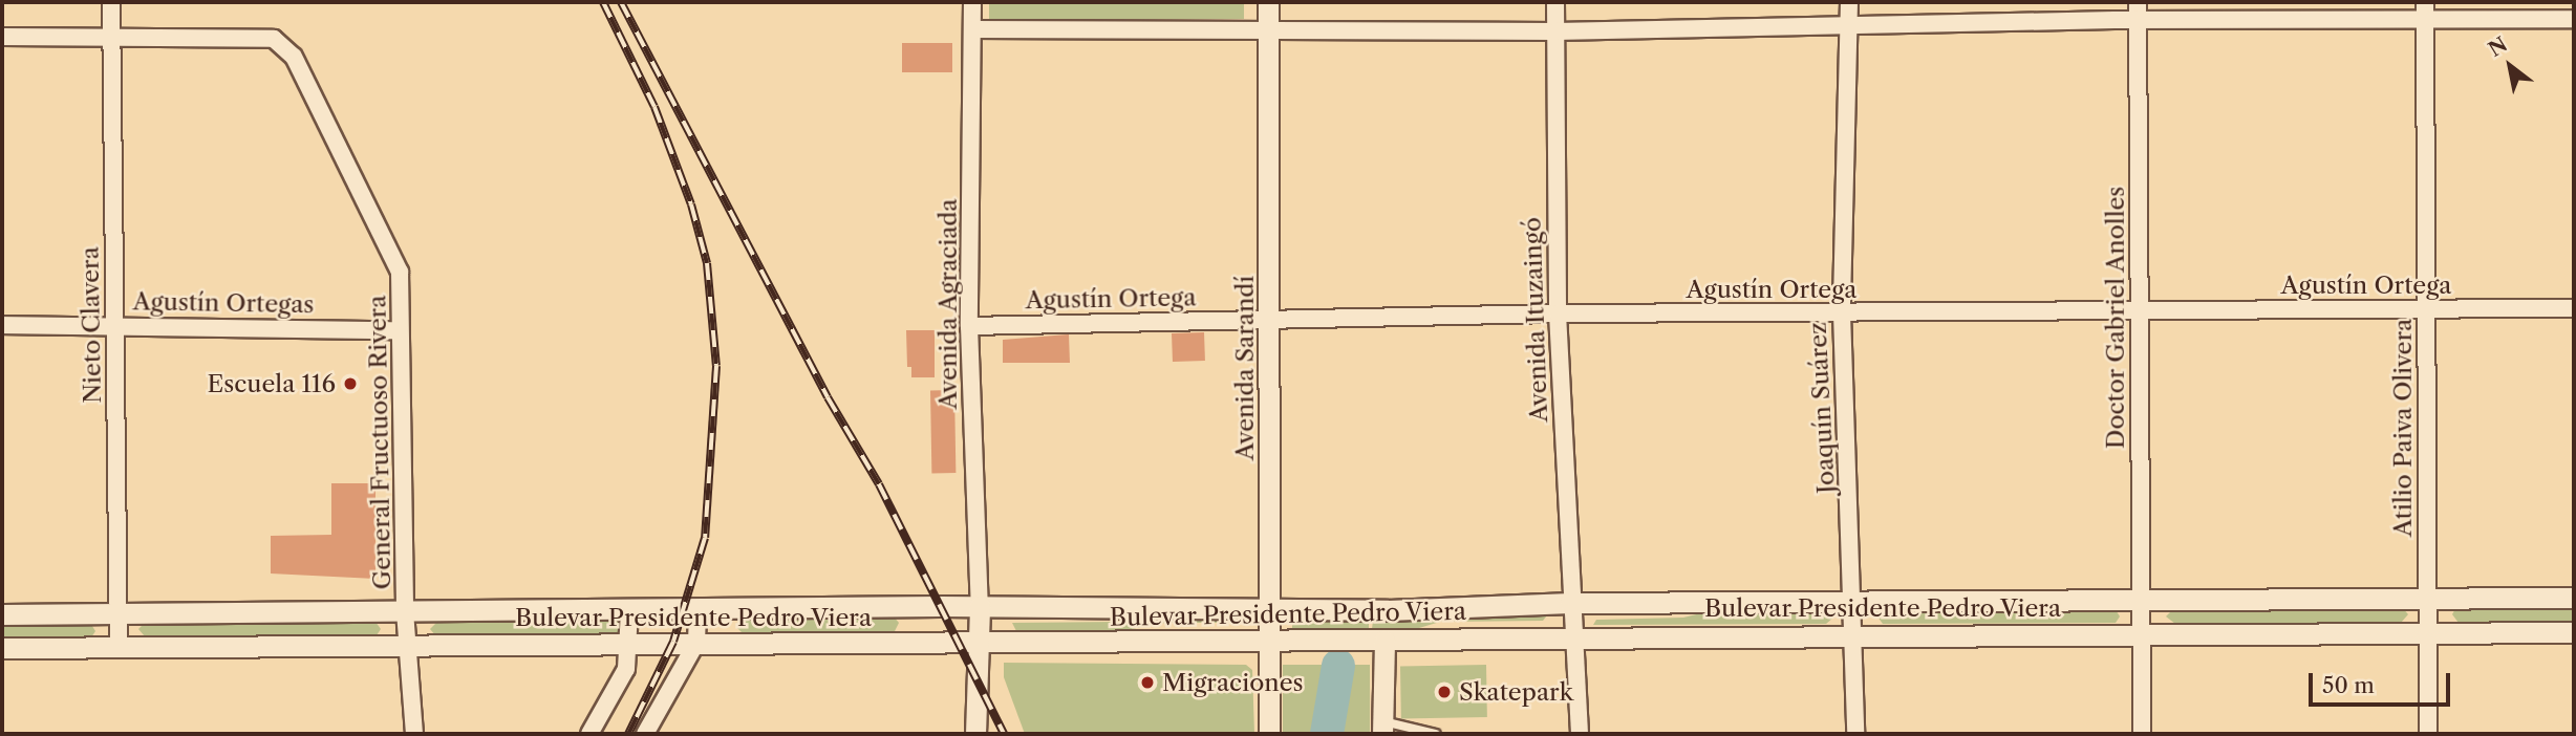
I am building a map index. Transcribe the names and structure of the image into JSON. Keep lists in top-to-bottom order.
{
  "streets": {
    "street": [
      "Agustín Ortega",
      "Agustín Ortegas",
      "Avenida Agraciada",
      "Doctor Gabriel Anolles",
      "Avenida Ituzaingó",
      "Nieto Clavera",
      "Avenida Sarandí",
      "Joaquín Suárez",
      "Atilio Paiva Olivera",
      "General Fructuoso Rivera",
      "Bulevar Presidente Pedro Viera"
    ]
  },
  "crossings": [
    ["Agustín Ortega", "Avenida Agraciada"],
    ["Agustín Ortega", "Doctor Gabriel Anolles"],
    ["Agustín Ortega", "Avenida Ituzaingó"],
    ["Agustín Ortega", "Avenida Sarandí"],
    ["Agustín Ortega", "Joaquín Suárez"],
    ["Agustín Ortega", "Atilio Paiva Olivera"],
    ["Agustín Ortegas", "Nieto Clavera"],
    ["Agustín Ortegas", "General Fructuoso Rivera"],
    ["Avenida Agraciada", "Bulevar Presidente Pedro Viera"],
    ["Doctor Gabriel Anolles", "Bulevar Presidente Pedro Viera"],
    ["Avenida Ituzaingó", "Bulevar Presidente Pedro Viera"],
    ["Nieto Clavera", "General Fructuoso Rivera"],
    ["Nieto Clavera", "Bulevar Presidente Pedro Viera"],
    ["Avenida Sarandí", "Bulevar Presidente Pedro Viera"],
    ["Joaquín Suárez", "Bulevar Presidente Pedro Viera"],
    ["Atilio Paiva Olivera", "Bulevar Presidente Pedro Viera"],
    ["General Fructuoso Rivera", "Bulevar Presidente Pedro Viera"]
  ],
  "places": ["Escuela 116", "Migraciones", "Skatepark"],
  "scale_bar": "50 m",
  "north": "top left"
}
